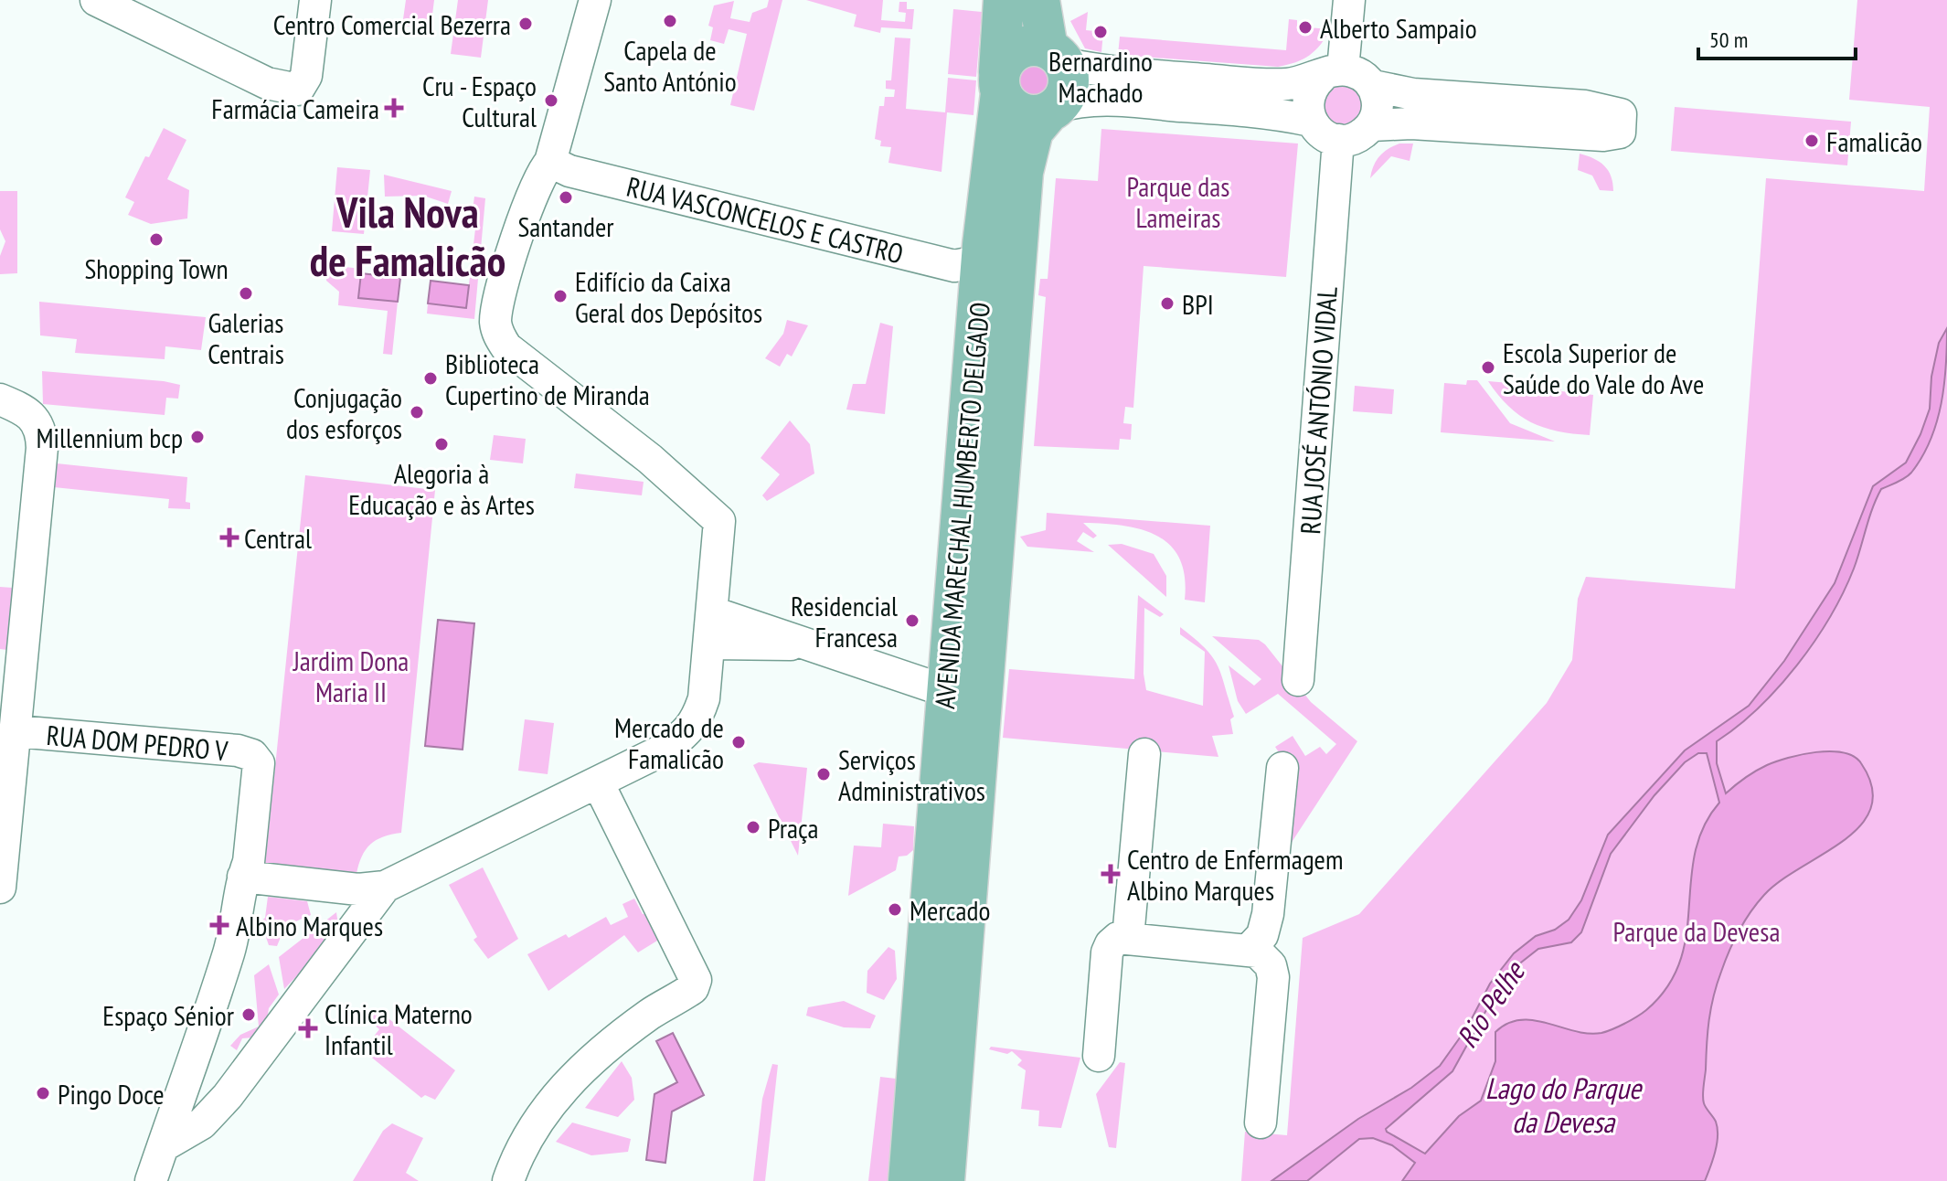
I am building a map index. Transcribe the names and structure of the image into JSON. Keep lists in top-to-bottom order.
{
  "streets": {
    "main road": ["AVENIDA MARECHAL HUMBERTO DELGADO"],
    "street": ["RUA VASCONCELOS E CASTRO", "RUA JOSÉ ANTÓNIO VIDAL", "RUA DOM PEDRO V"]
  },
  "crossings": [
    ["RUA VASCONCELOS E CASTRO", "AVENIDA MARECHAL HUMBERTO DELGADO"]
  ],
  "districts": ["Vila Nova de Famalicão"],
  "water": ["Rio Pelhe", "Lago do Parque da Devesa"],
  "parks": ["Parque das Lameiras", "Jardim Dona Maria II", "Parque da Devesa"],
  "places": {
    "other": [
      "Capela de Santo António",
      "Centro Comercial Bezerra",
      "Alberto Sampaio",
      "Bernardino Machado",
      "Cru - Espaço Cultural",
      "Famalicão",
      "Santander",
      "Shopping Town",
      "Galerias Centrais",
      "Edifício da Caixa Geral dos Depósitos",
      "BPI",
      "Escola Superior de Saúde do Vale do Ave",
      "Biblioteca Cupertino de Miranda",
      "Conjugação dos esforços",
      "Millennium bcp",
      "Alegoria à Educação e às Artes",
      "Residencial Francesa",
      "Mercado de Famalicão",
      "Serviços Administrativos",
      "Praça",
      "Mercado",
      "Espaço Sénior",
      "Pingo Doce"
    ],
    "health": [
      "Farmácia Cameira",
      "Central",
      "Centro de Enfermagem Albino Marques",
      "Albino Marques",
      "Clínica Materno Infantil"
    ]
  },
  "scale_bar": "50 m"
}
